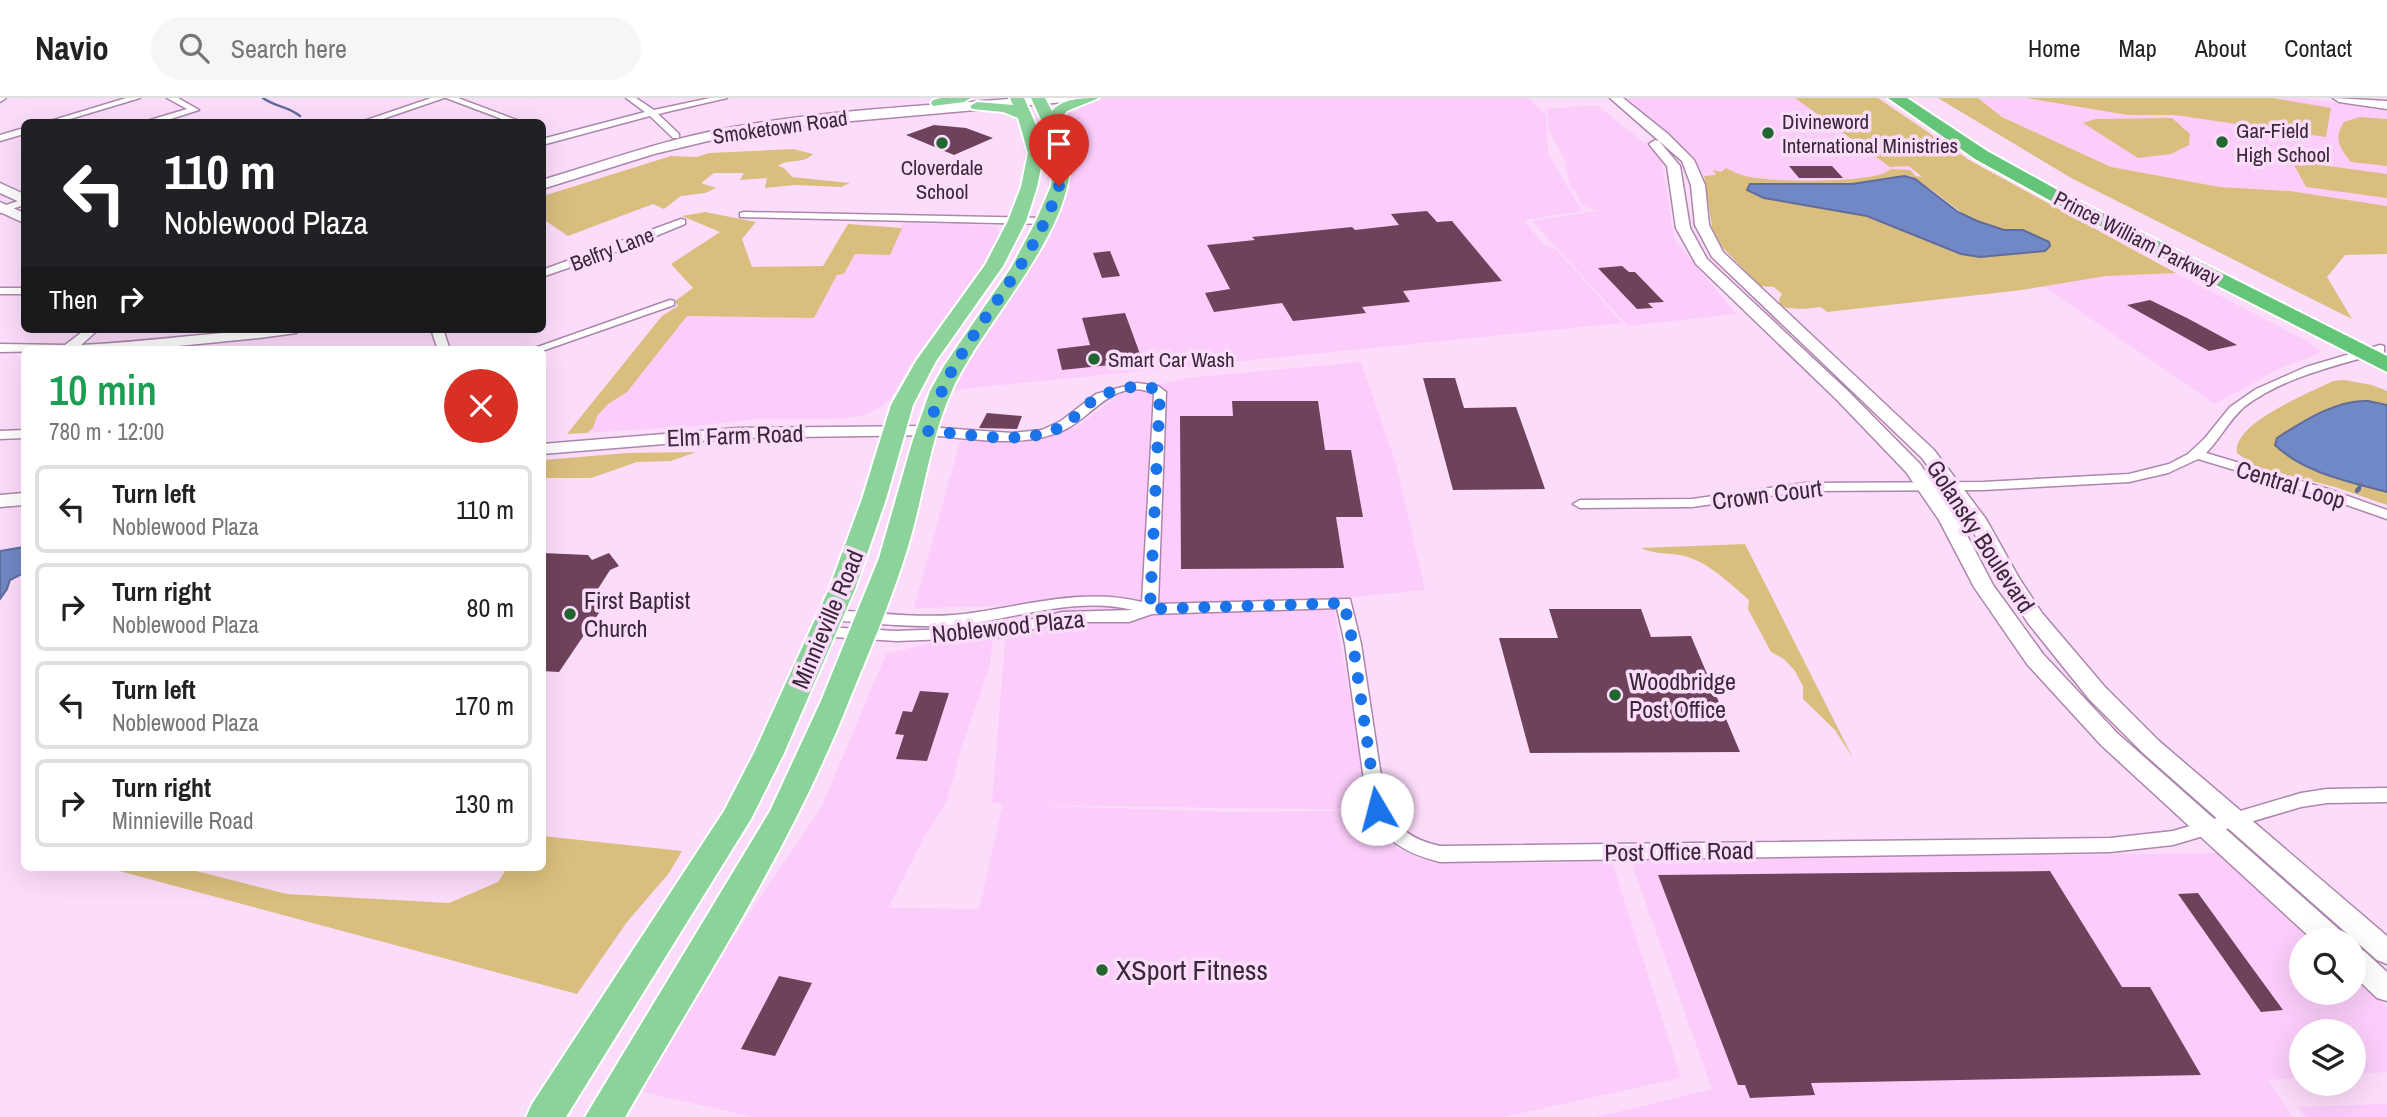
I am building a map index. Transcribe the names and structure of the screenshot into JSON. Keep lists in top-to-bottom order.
{
  "streets": {
    "highway": ["Prince William Parkway"],
    "main road": ["Smoketown Road", "Minnieville Road"],
    "street": [
      "Belfry Lane",
      "Elm Farm Road",
      "Central Loop",
      "Crown Court",
      "Golansky Boulevard",
      "Noblewood Plaza",
      "Post Office Road"
    ]
  },
  "crossings": [
    ["Elm Farm Road", "Minnieville Road"],
    ["Central Loop", "Crown Court"],
    ["Crown Court", "Golansky Boulevard"],
    ["Golansky Boulevard", "Post Office Road"],
    ["Minnieville Road", "Noblewood Plaza"],
    ["Noblewood Plaza", "Post Office Road"]
  ],
  "places": [
    "Divineword International Ministries",
    "Gar-Field High School",
    "Cloverdale School",
    "Smart Car Wash",
    "First Baptist Church",
    "Woodbridge Post Office",
    "XSport Fitness"
  ],
  "page": {
    "header": "Navio",
    "search": "Search here",
    "nav": [
      "Home",
      "Map",
      "About",
      "Contact"
    ],
    "turn": ["110 m", "Noblewood Plaza"],
    "then": "Then",
    "heading": ["10 min", "780 m · 12:00"],
    "list": [
      {
        "name": "Turn left",
        "note": "Noblewood Plaza",
        "value": "110 m"
      },
      {
        "name": "Turn right",
        "note": "Noblewood Plaza",
        "value": "80 m"
      },
      {
        "name": "Turn left",
        "note": "Noblewood Plaza",
        "value": "170 m"
      },
      {
        "name": "Turn right",
        "note": "Minnieville Road",
        "value": "130 m"
      }
    ]
  }
}
